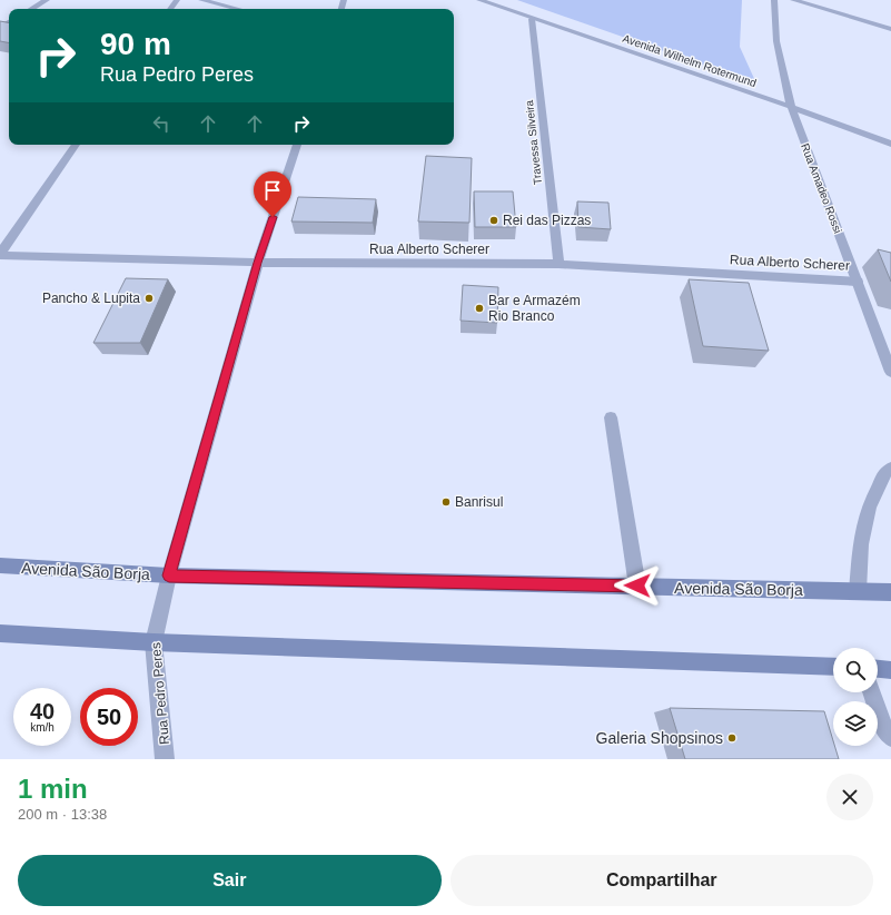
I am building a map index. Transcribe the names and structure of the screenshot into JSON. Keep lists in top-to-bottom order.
{
  "streets": {
    "main road": ["Avenida São Borja"],
    "street": [
      "Avenida Wilhelm Rotermund",
      "Travessa Silveira",
      "Rua Amadeo Rossi",
      "Rua Alberto Scherer",
      "Rua Pedro Peres"
    ]
  },
  "crossings": [
    ["Avenida Wilhelm Rotermund", "Travessa Silveira"],
    ["Avenida Wilhelm Rotermund", "Rua Amadeo Rossi"],
    ["Travessa Silveira", "Rua Alberto Scherer"],
    ["Rua Amadeo Rossi", "Rua Alberto Scherer"],
    ["Rua Alberto Scherer", "Rua Pedro Peres"],
    ["Avenida São Borja", "Rua Pedro Peres"]
  ],
  "places": [
    "Rei das Pizzas",
    "Pancho & Lupita",
    "Bar e Armazém Rio Branco",
    "Banrisul",
    "Galeria Shopsinos"
  ],
  "page": {
    "turn": ["90 m", "Rua Pedro Peres"],
    "speed": "40 km/h",
    "limit": "50",
    "heading": ["1 min", "200 m · 13:38"],
    "buttons": ["Sair", "Compartilhar"]
  }
}
